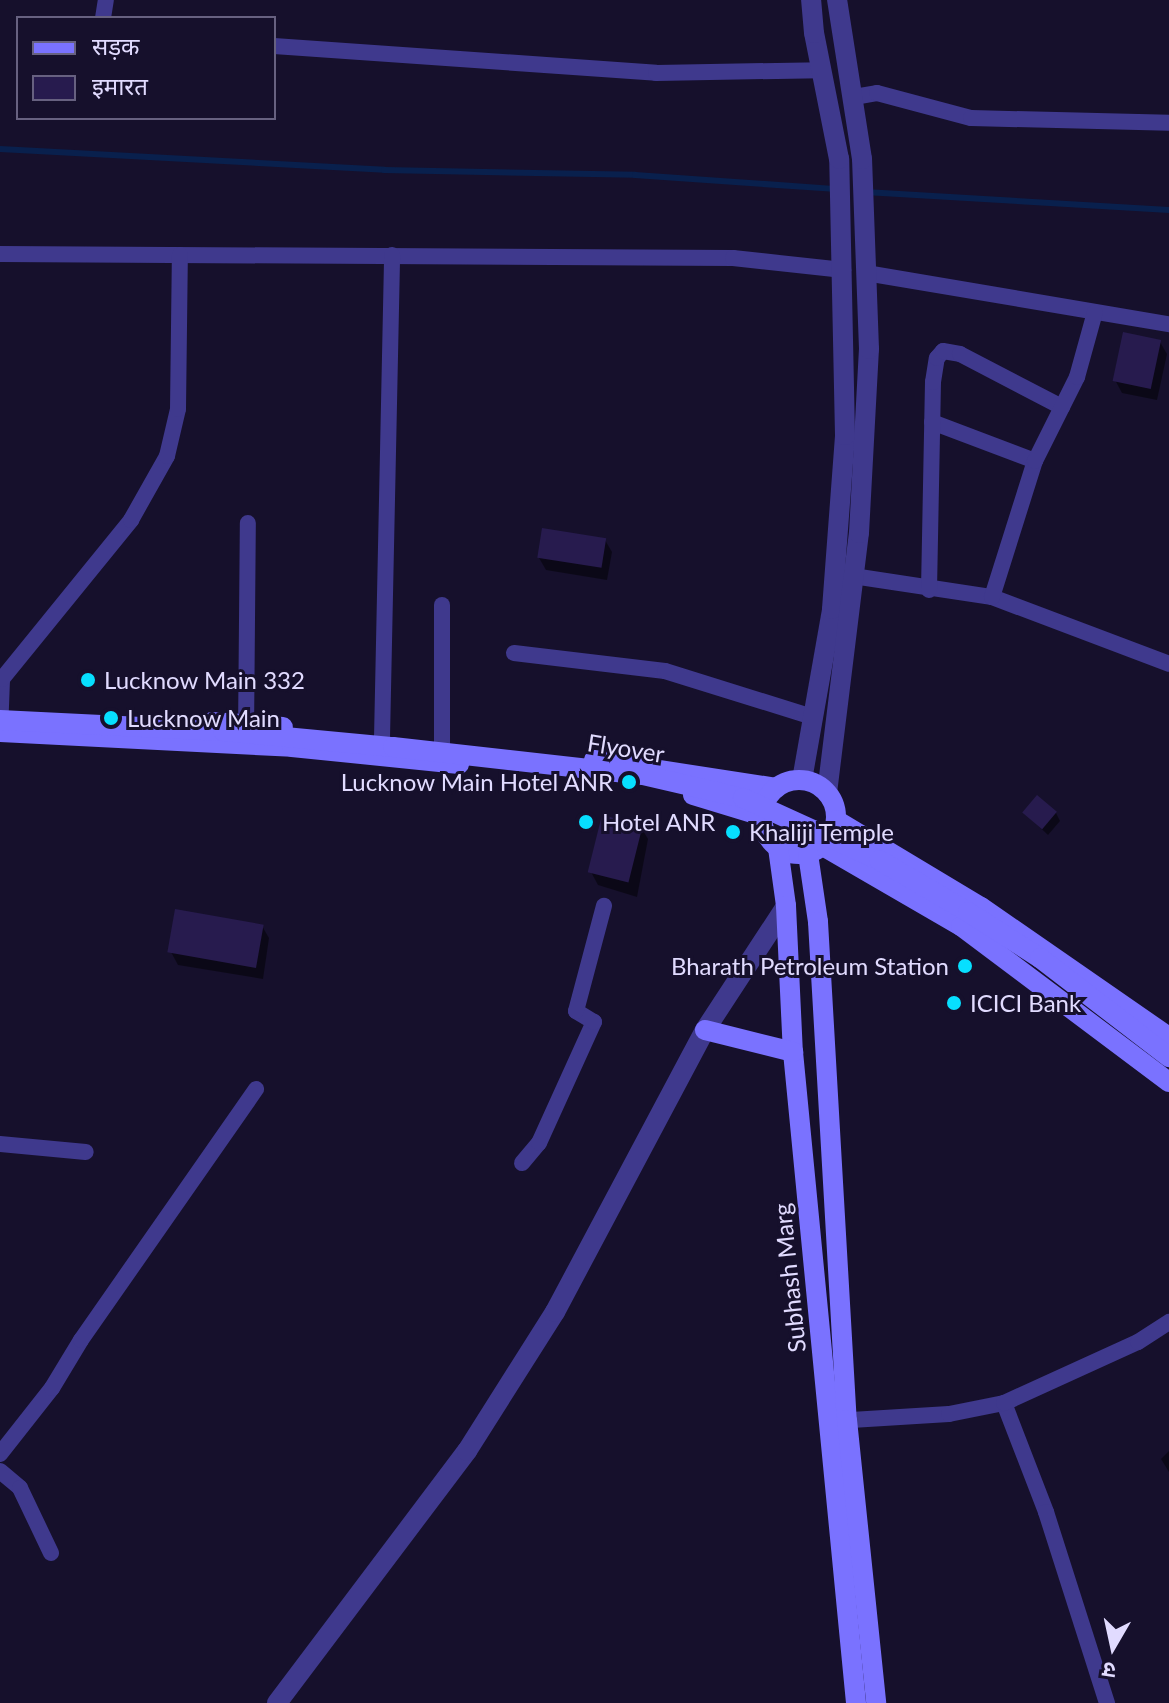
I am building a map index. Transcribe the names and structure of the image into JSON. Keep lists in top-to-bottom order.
{
  "streets": {
    "main road": ["Flyover", "Subhash Marg"]
  },
  "places": [
    "Lucknow Main 332",
    "Lucknow Main",
    "Lucknow Main Hotel ANR",
    "Hotel ANR",
    "Khaliji Temple",
    "Bharath Petroleum Station",
    "ICICI Bank"
  ],
  "legend": ["सड़क", "इमारत"],
  "north": "bottom"
}
